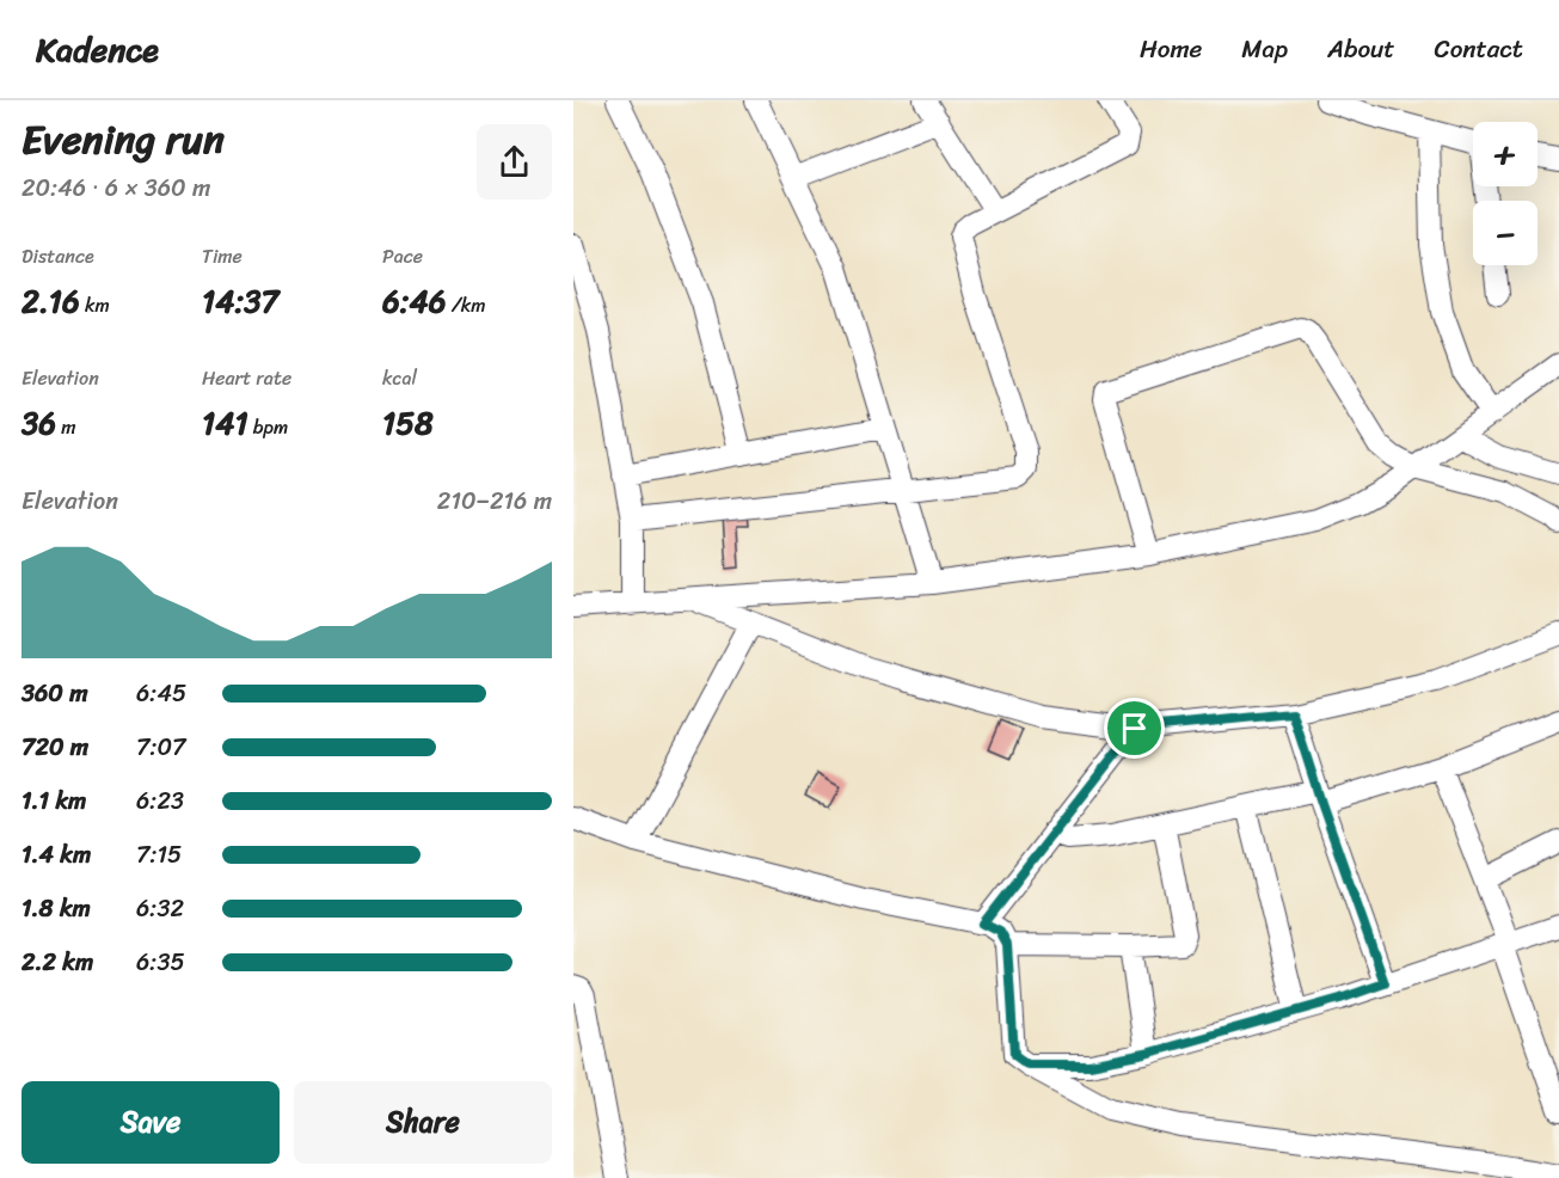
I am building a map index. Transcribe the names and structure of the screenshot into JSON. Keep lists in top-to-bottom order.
{
  "page": {
    "header": "Kadence",
    "nav": [
      "Home",
      "Map",
      "About",
      "Contact"
    ],
    "heading": ["Evening run", "20:46 · 6 × 360 m"],
    "map_buttons": ["+", "−"],
    "stats": [
      ["Distance", "2.16 km"],
      ["Time", "14:37"],
      ["Pace", "6:46 /km"],
      ["Elevation", "36 m"],
      ["Heart rate", "141 bpm"],
      ["kcal", "158"]
    ],
    "chart": ["Elevation", "210–216 m"],
    "list": [
      {
        "name": "360 m",
        "note": "6:45"
      },
      {
        "name": "720 m",
        "note": "7:07"
      },
      {
        "name": "1.1 km",
        "note": "6:23"
      },
      {
        "name": "1.4 km",
        "note": "7:15"
      },
      {
        "name": "1.8 km",
        "note": "6:32"
      },
      {
        "name": "2.2 km",
        "note": "6:35"
      }
    ],
    "buttons": ["Save", "Share"]
  }
}
